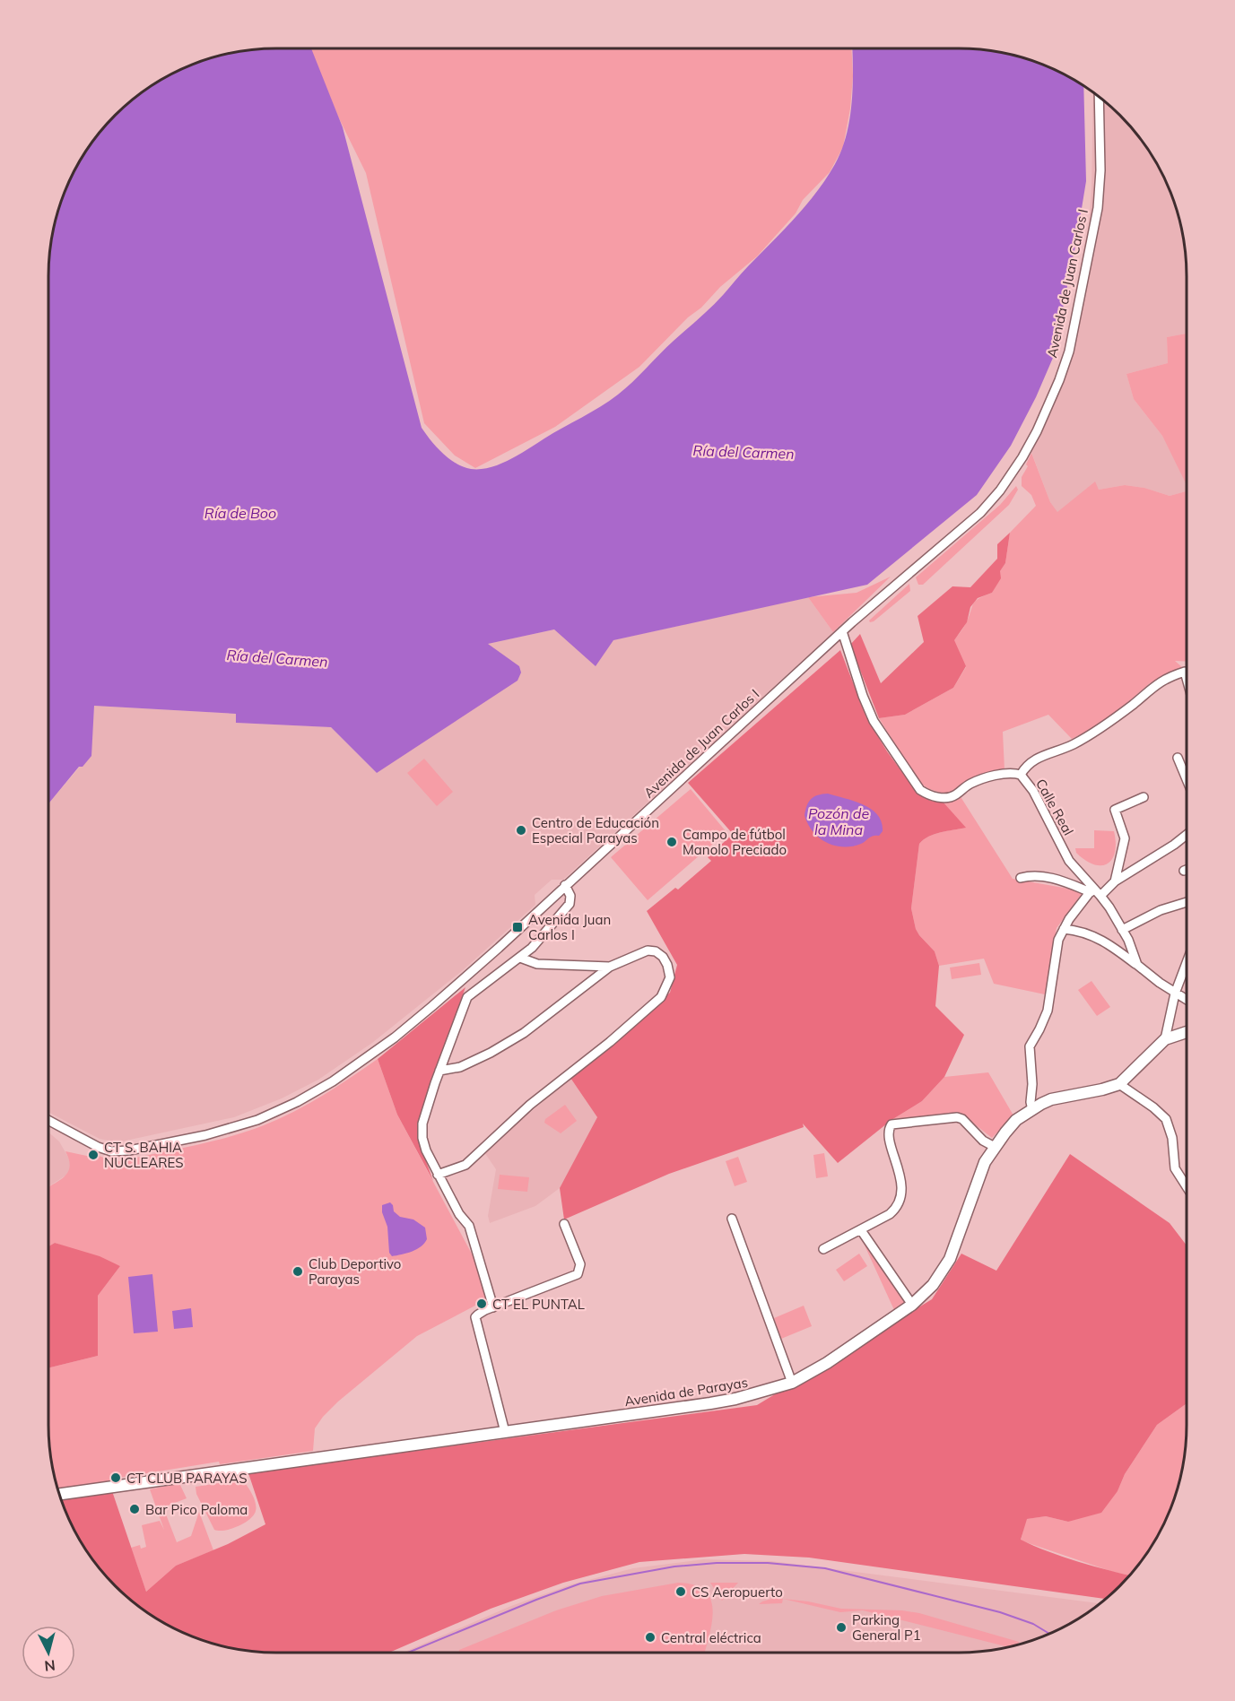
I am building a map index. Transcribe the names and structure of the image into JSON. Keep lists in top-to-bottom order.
{
  "streets": {
    "street": ["Avenida de Juan Carlos I", "Calle Real", "Avenida de Parayas"]
  },
  "water": ["Ría del Carmen", "Ría de Boo", "Pozón de la Mina"],
  "places": {
    "other": [
      "Centro de Educación Especial Parayas",
      "Campo de fútbol Manolo Preciado",
      "CT S. BAHIA NUCLEARES",
      "Club Deportivo Parayas",
      "CT EL PUNTAL",
      "CT CLUB PARAYAS",
      "Bar Pico Paloma",
      "CS Aeropuerto",
      "Parking General P1",
      "Central eléctrica"
    ],
    "transit": ["Avenida Juan Carlos I"]
  },
  "north": "bottom"
}
